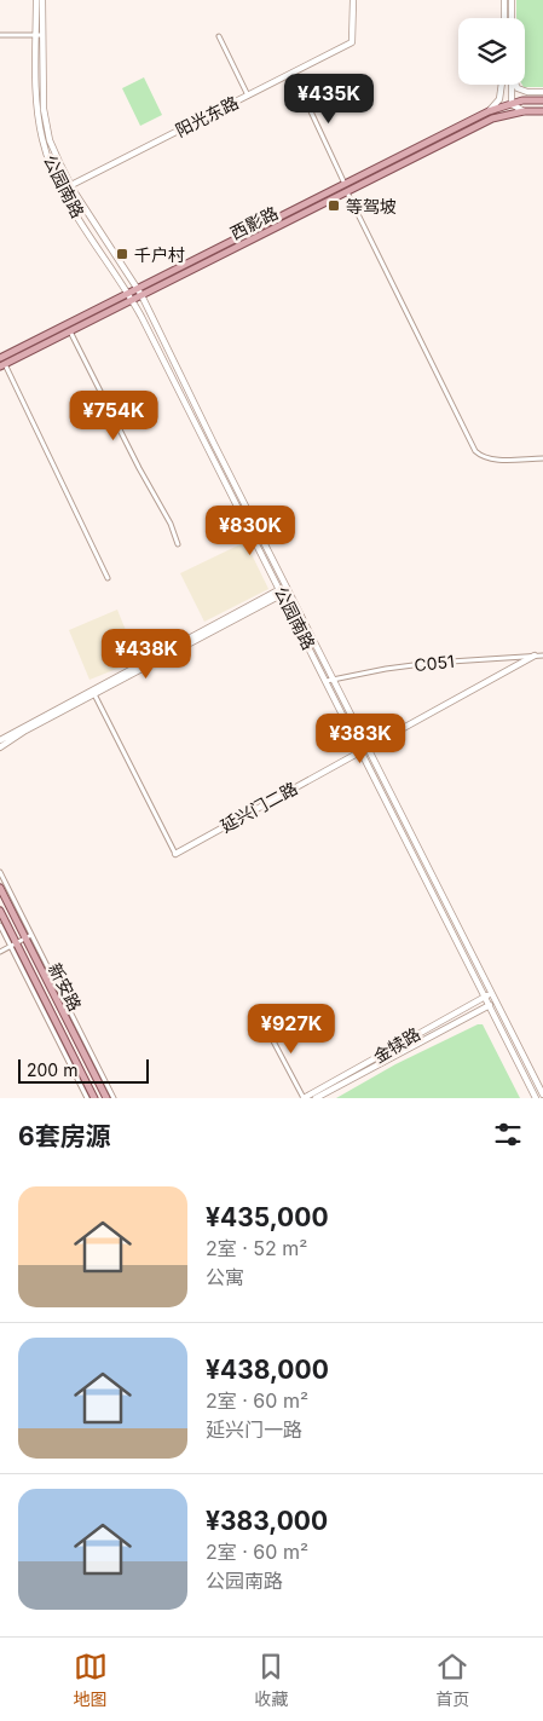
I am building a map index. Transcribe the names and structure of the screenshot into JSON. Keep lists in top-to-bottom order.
{
  "streets": {
    "main road": [
      "阳光东路",
      "公园南路",
      "西影路",
      "延兴门二路",
      "新安路",
      "金犊路"
    ],
    "street": ["C051"]
  },
  "crossings": [
    ["阳光东路", "公园南路"],
    ["公园南路", "西影路"],
    ["公园南路", "C051"],
    ["公园南路", "延兴门二路"],
    ["公园南路", "金犊路"],
    ["C051", "延兴门二路"]
  ],
  "places": {
    "transit": ["等驾坡", "千户村"]
  },
  "scale_bar": "200 m",
  "page": {
    "price": [
      "¥435K",
      "¥754K",
      "¥830K",
      "¥438K",
      "¥383K",
      "¥927K"
    ],
    "scale": "200 m",
    "heading": "6套房源",
    "list": [
      {
        "name": "¥435,000",
        "note": "2室 · 52 m² · 公寓"
      },
      {
        "name": "¥438,000",
        "note": "2室 · 60 m² · 延兴门一路"
      },
      {
        "name": "¥383,000",
        "note": "2室 · 60 m² · 公园南路"
      }
    ],
    "tabs": ["地图", "收藏", "首页"]
  }
}
